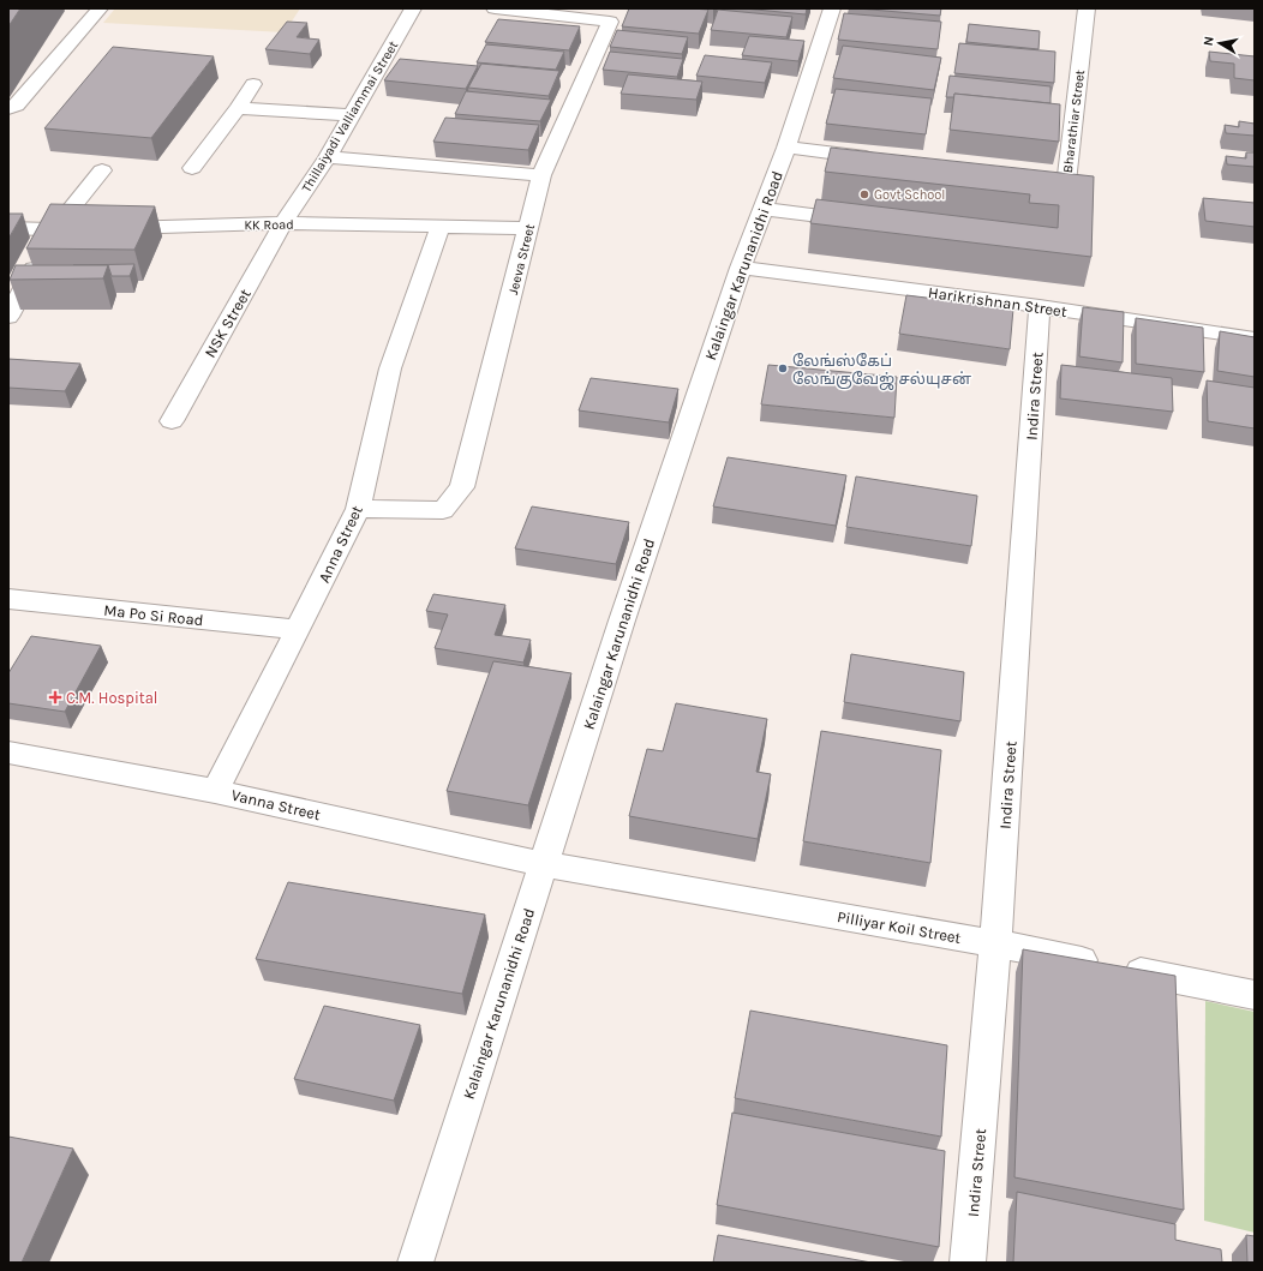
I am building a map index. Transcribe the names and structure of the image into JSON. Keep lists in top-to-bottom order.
{
  "streets": {
    "street": [
      "Thillaiyadi Valliammai Street",
      "Bharathiar Street",
      "KK Road",
      "Jeeva Street",
      "Kalaingar Karunanidhi Road",
      "Harikrishnan Street",
      "NSK Street",
      "Indira Street",
      "Anna Street",
      "Ma Po Si Road",
      "Vanna Street",
      "Pilliyar Koil Street"
    ]
  },
  "crossings": [
    ["Thillaiyadi Valliammai Street", "KK Road"],
    ["Thillaiyadi Valliammai Street", "NSK Street"],
    ["KK Road", "Jeeva Street"],
    ["KK Road", "NSK Street"],
    ["KK Road", "Anna Street"],
    ["Jeeva Street", "Anna Street"],
    ["Kalaingar Karunanidhi Road", "Harikrishnan Street"],
    ["Kalaingar Karunanidhi Road", "Vanna Street"],
    ["Kalaingar Karunanidhi Road", "Pilliyar Koil Street"],
    ["Harikrishnan Street", "Indira Street"],
    ["Indira Street", "Pilliyar Koil Street"],
    ["Anna Street", "Ma Po Si Road"],
    ["Anna Street", "Vanna Street"],
    ["Vanna Street", "Pilliyar Koil Street"]
  ],
  "places": {
    "other": ["Govt School", "லேங்ஸ்கேப் லேங்குவேஜ் சல்யுசன்"],
    "health": ["C.M. Hospital"]
  },
  "north": "left"
}
